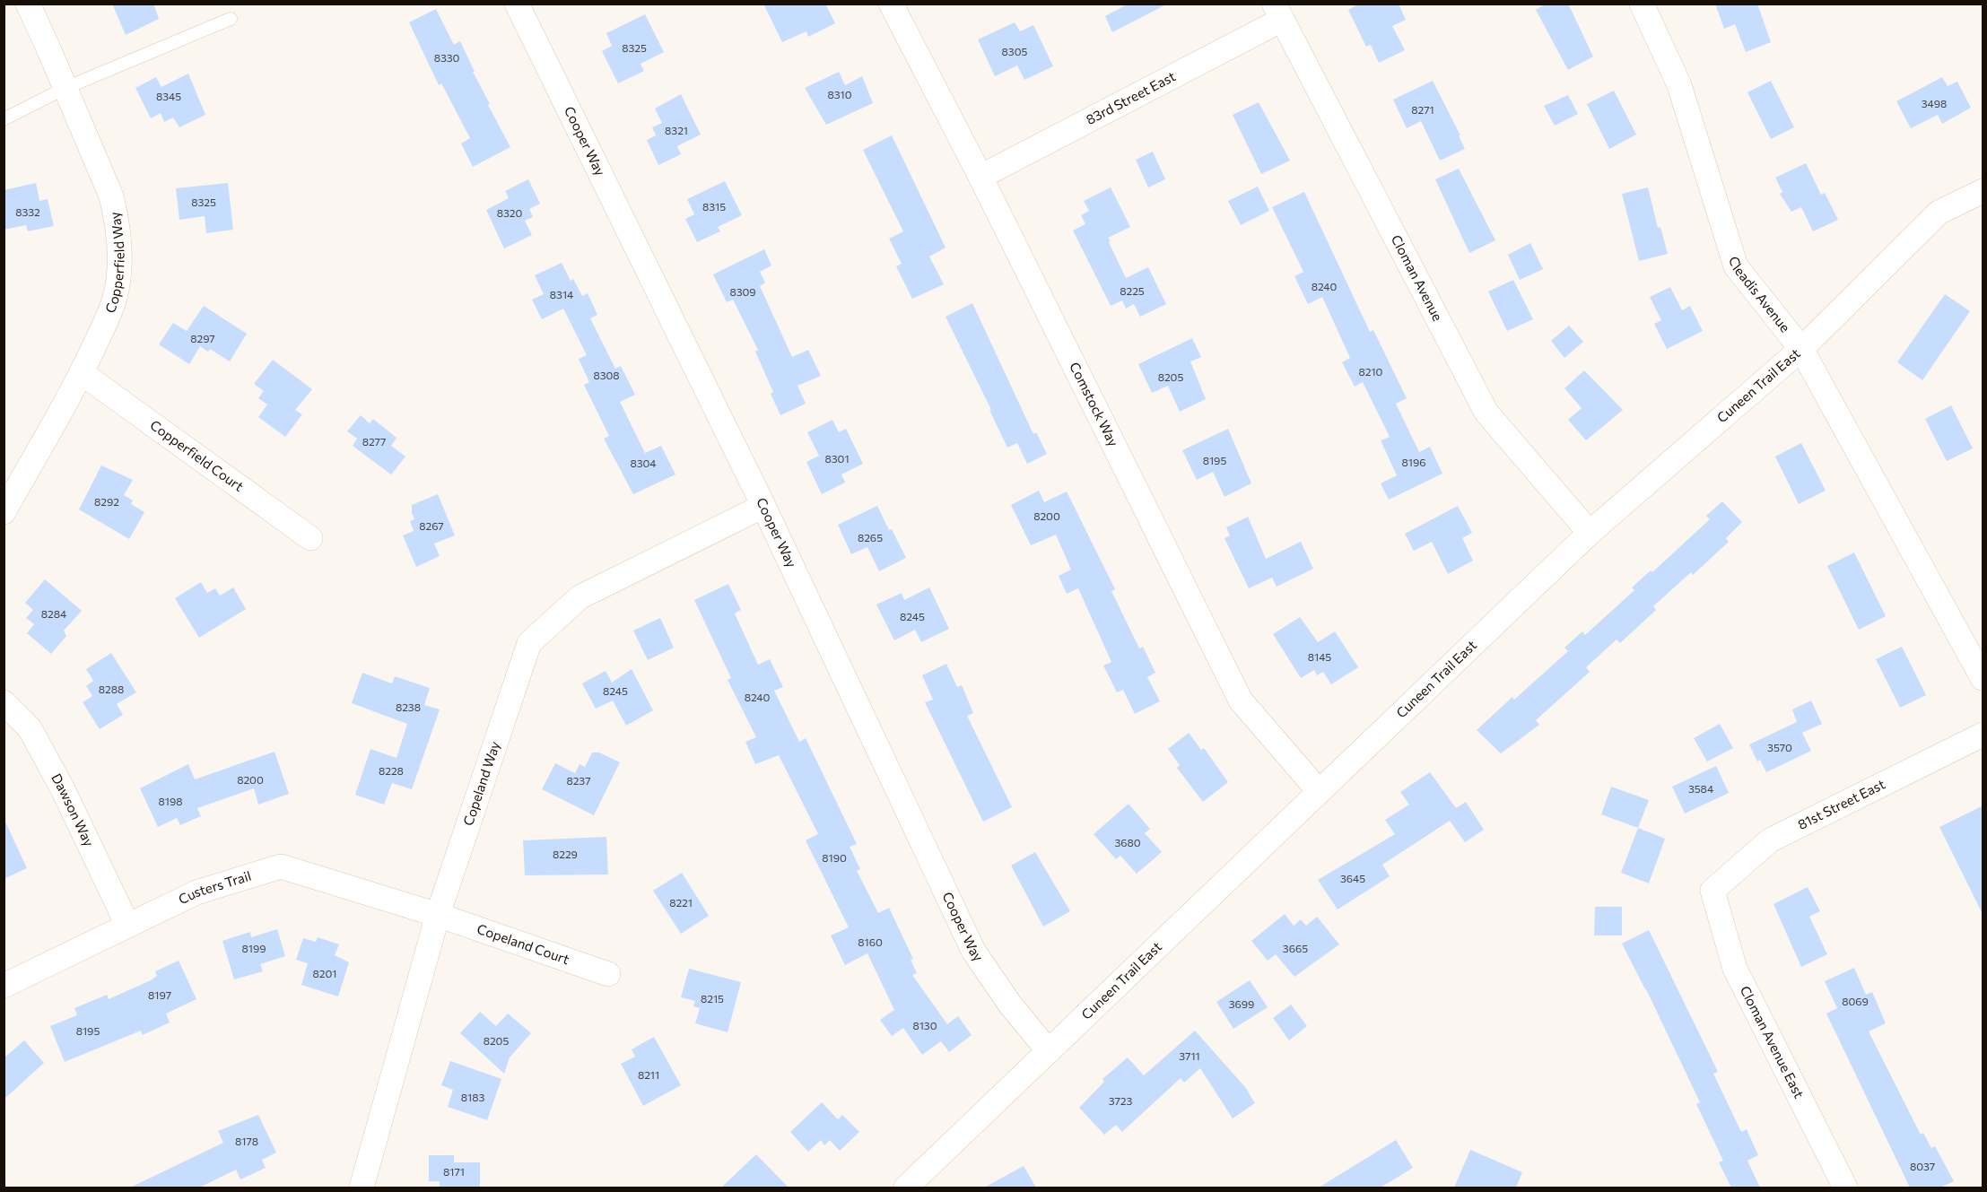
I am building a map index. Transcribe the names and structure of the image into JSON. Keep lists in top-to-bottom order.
{
  "streets": {
    "street": [
      "83rd Street East",
      "Cooper Way",
      "Copperfield Way",
      "Cloman Avenue",
      "Cleadis Avenue",
      "Cuneen Trail East",
      "Comstock Way",
      "Copperfield Court",
      "Copeland Way",
      "81st Street East",
      "Dawson Way",
      "Custers Trail",
      "Copeland Court",
      "Cloman Avenue East"
    ]
  },
  "crossings": [
    ["83rd Street East", "Cloman Avenue"],
    ["83rd Street East", "Comstock Way"],
    ["Cooper Way", "Cuneen Trail East"],
    ["Cooper Way", "Copeland Way"],
    ["Copperfield Way", "Copperfield Court"],
    ["Cloman Avenue", "Cuneen Trail East"],
    ["Cleadis Avenue", "Cuneen Trail East"],
    ["Cuneen Trail East", "Comstock Way"],
    ["Copeland Way", "Custers Trail"],
    ["Copeland Way", "Copeland Court"],
    ["81st Street East", "Cloman Avenue East"],
    ["Dawson Way", "Custers Trail"],
    ["Custers Trail", "Copeland Court"]
  ],
  "house_numbers": [
    "8325",
    "8305",
    "8330",
    "8310",
    "8345",
    "3498",
    "8271",
    "8321",
    "8325",
    "8315",
    "8332",
    "8320",
    "8240",
    "8225",
    "8309",
    "8314",
    "8297",
    "8210",
    "8308",
    "8205",
    "8277",
    "8301",
    "8195",
    "8196",
    "8304",
    "8292",
    "8200",
    "8267",
    "8265",
    "8284",
    "8245",
    "8145",
    "8288",
    "8245",
    "8240",
    "8238",
    "3570",
    "8228",
    "8200",
    "8237",
    "3584",
    "8198",
    "3680",
    "8229",
    "8190",
    "3645",
    "8221",
    "8160",
    "8199",
    "3665",
    "8201",
    "8197",
    "8215",
    "8069",
    "3699",
    "8130",
    "8195",
    "8205",
    "3711",
    "8211",
    "8183",
    "3723",
    "8178",
    "8037",
    "8171"
  ]
}
